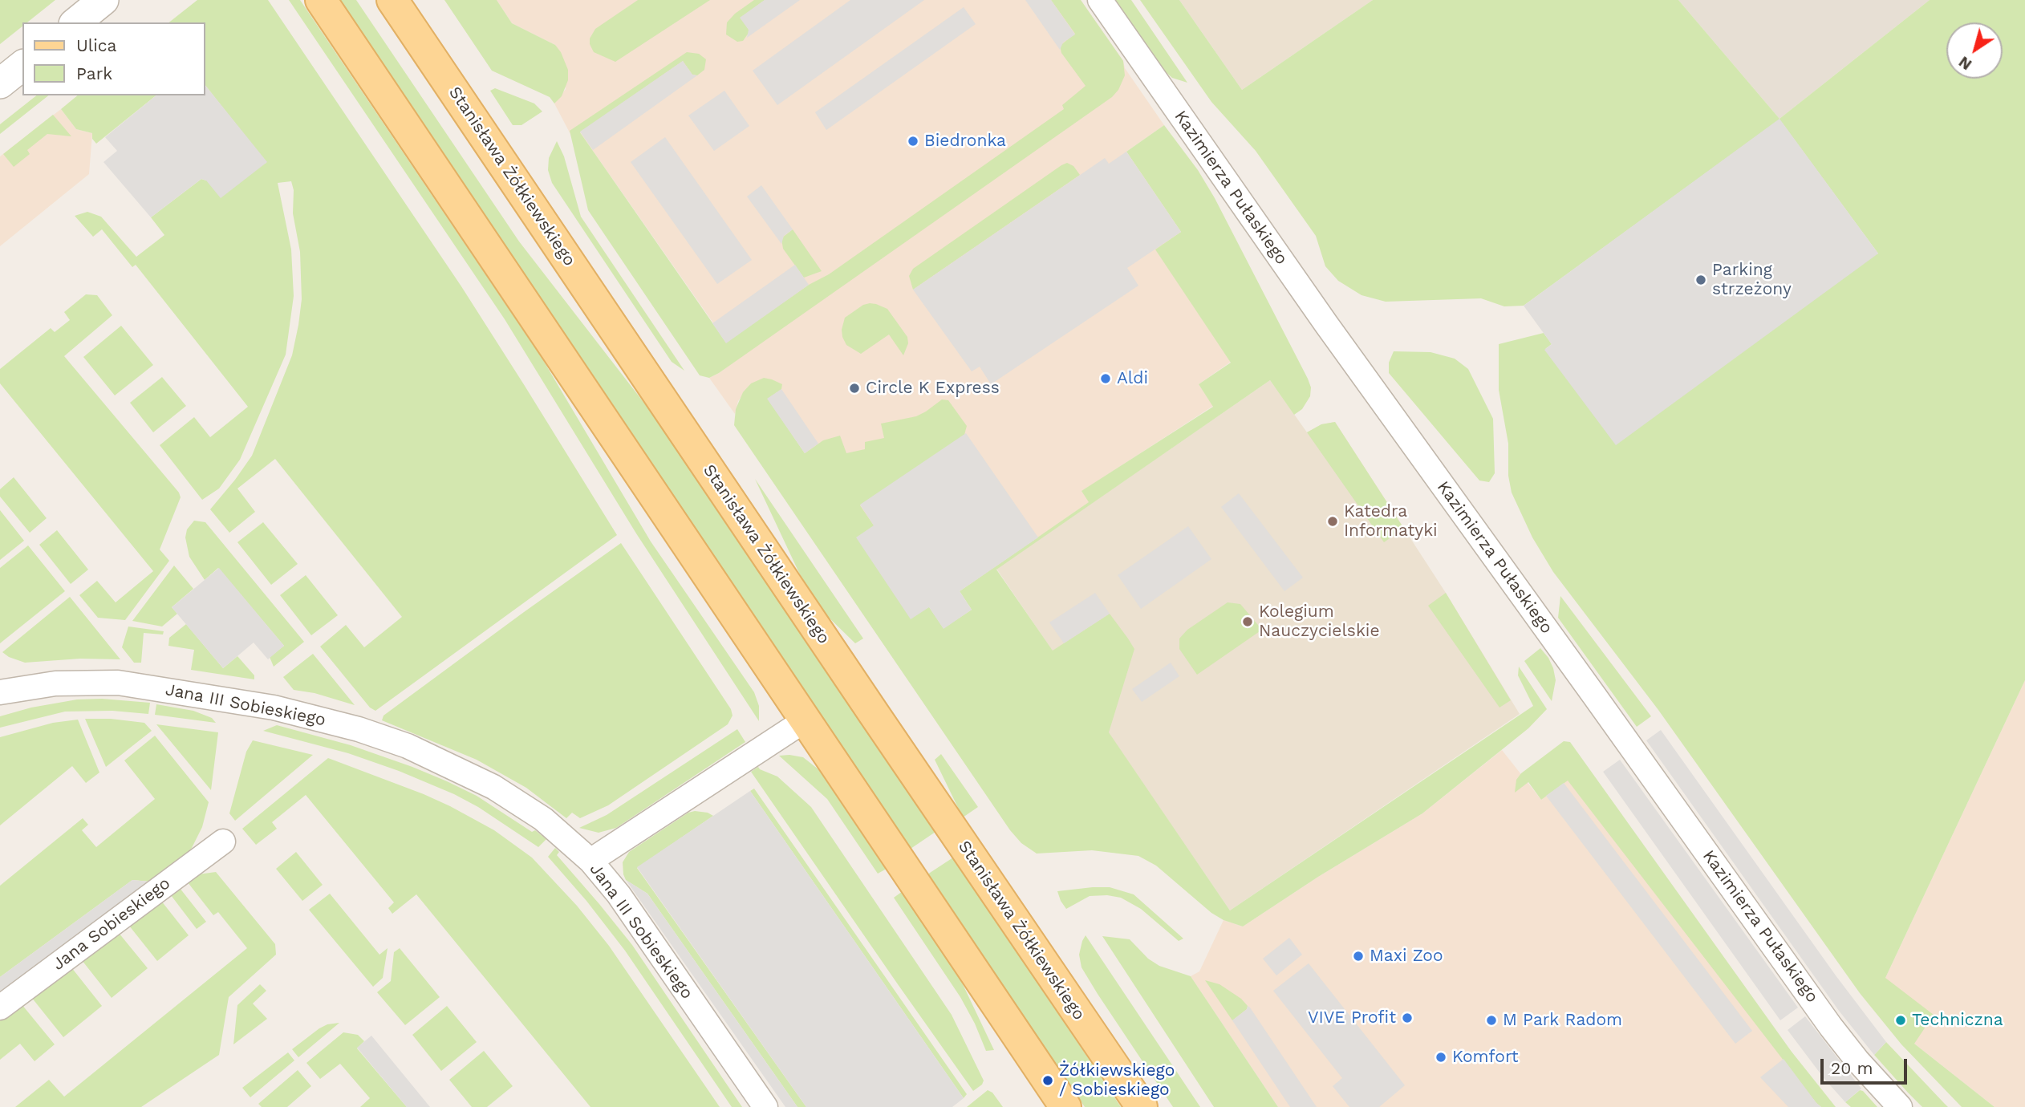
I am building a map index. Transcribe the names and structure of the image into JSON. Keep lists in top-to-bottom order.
{
  "streets": {
    "main road": ["Stanisława Żółkiewskiego"],
    "street": ["Kazimierza Pułaskiego", "Jana III Sobieskiego", "Jana Sobieskiego"]
  },
  "places": [
    "Biedronka",
    "Parking strzeżony",
    "Aldi",
    "Circle K Express",
    "Katedra Informatyki",
    "Kolegium Nauczycielskie",
    "Maxi Zoo",
    "VIVE Profit",
    "M Park Radom",
    "Techniczna",
    "Komfort",
    "Żółkiewskiego / Sobieskiego"
  ],
  "legend": ["Ulica", "Park"],
  "scale_bar": "20 m",
  "north": "bottom left"
}
